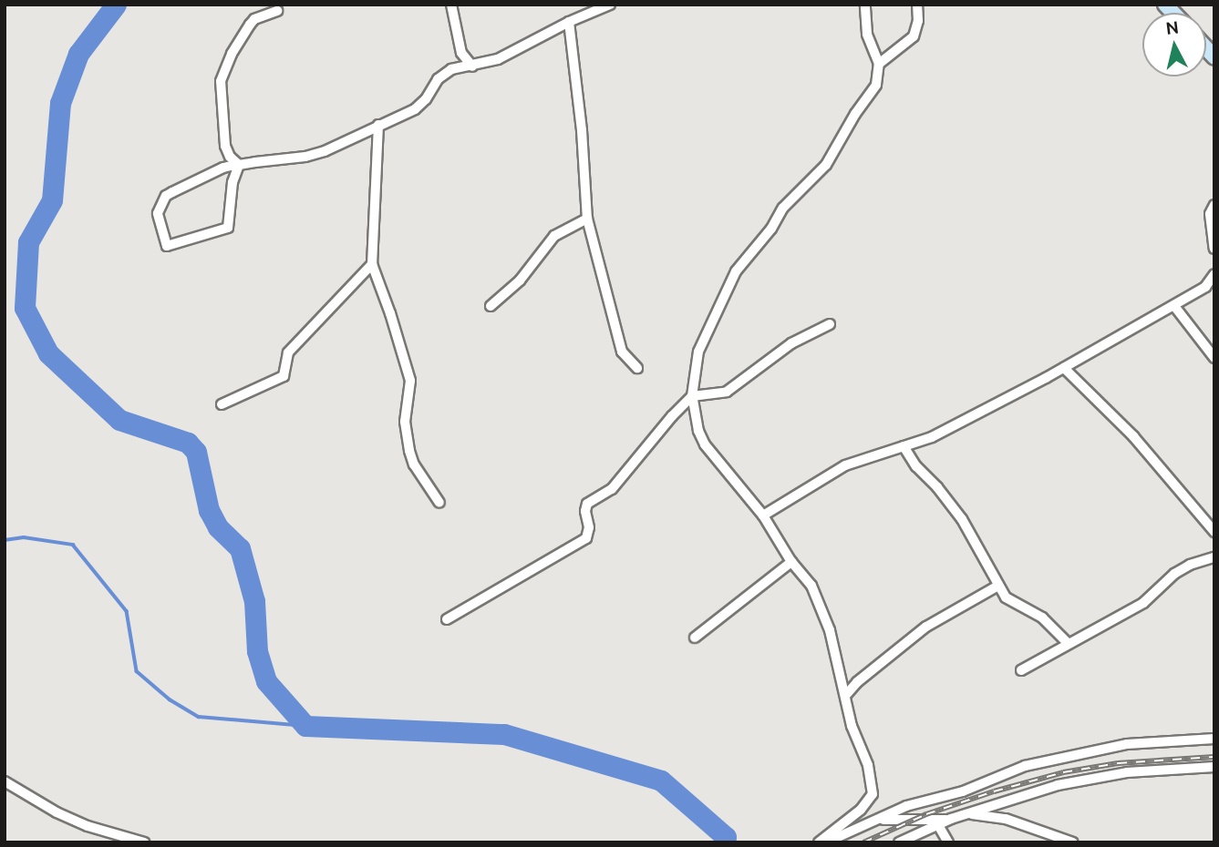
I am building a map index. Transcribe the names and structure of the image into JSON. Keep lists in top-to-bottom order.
{
  "north": "top"
}
